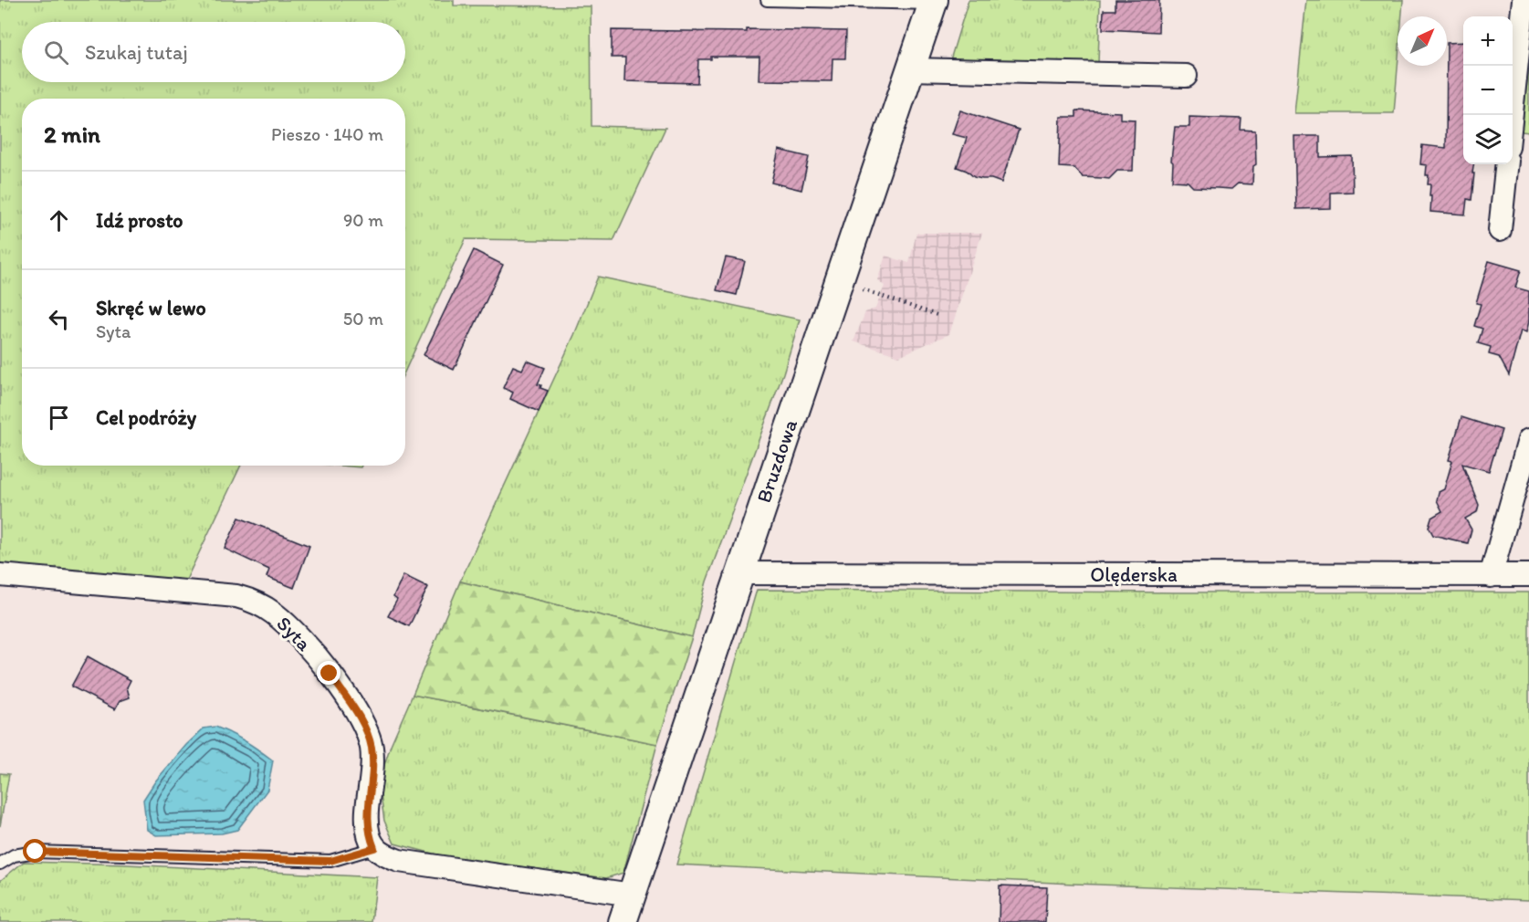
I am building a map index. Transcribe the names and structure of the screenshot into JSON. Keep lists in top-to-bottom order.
{
  "streets": {
    "street": ["Bruzdowa", "Olęderska", "Syta"]
  },
  "crossings": [
    ["Bruzdowa", "Olęderska"]
  ],
  "north": "top right",
  "page": {
    "map_buttons": ["+", "−"],
    "search": "Szukaj tutaj",
    "heading": ["2 min", "Pieszo · 140 m"],
    "list": [
      ["Idź prosto", "90 m"],
      ["Skręć w lewo", "Syta", "50 m"],
      "Cel podróży"
    ]
  }
}
